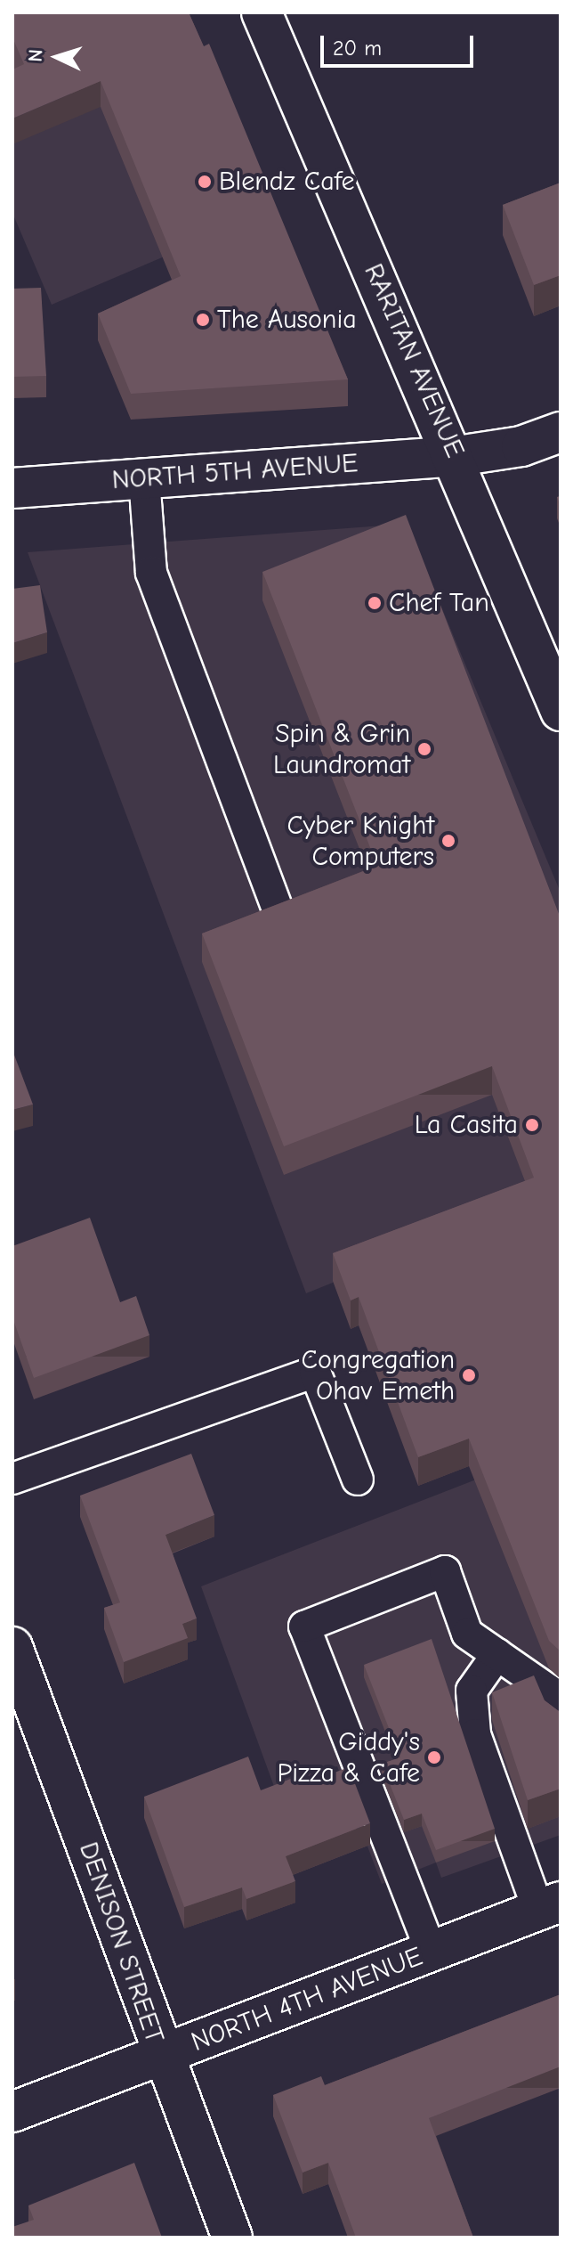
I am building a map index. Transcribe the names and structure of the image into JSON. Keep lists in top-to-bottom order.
{
  "streets": {
    "street": [
      "RARITAN AVENUE",
      "NORTH 5TH AVENUE",
      "DENISON STREET",
      "NORTH 4TH AVENUE"
    ]
  },
  "crossings": [
    ["RARITAN AVENUE", "NORTH 5TH AVENUE"],
    ["DENISON STREET", "NORTH 4TH AVENUE"]
  ],
  "places": [
    "Blendz Cafe",
    "The Ausonia",
    "Chef Tan",
    "Spin & Grin Laundromat",
    "Cyber Knight Computers",
    "La Casita",
    "Congregation Ohav Emeth",
    "Giddy's Pizza & Cafe"
  ],
  "scale_bar": "20 m",
  "north": "left"
}
